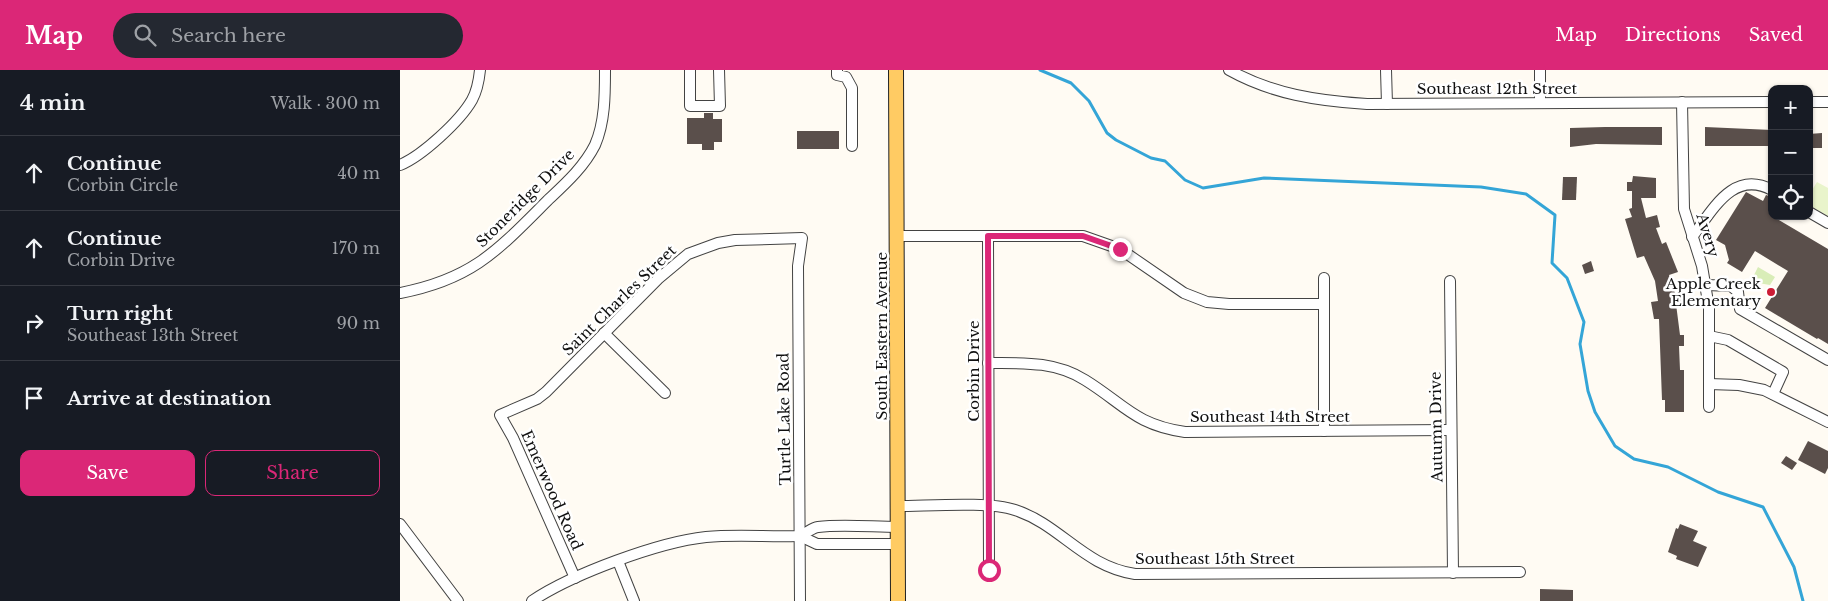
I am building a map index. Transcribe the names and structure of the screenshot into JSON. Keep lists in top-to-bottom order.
{
  "streets": {
    "main road": ["South Eastern Avenue"],
    "street": [
      "Southeast 12th Street",
      "Stoneridge Drive",
      "Avery",
      "Saint Charles Street",
      "Corbin Drive",
      "Southeast 14th Street",
      "Turtle Lake Road",
      "Autumn Drive",
      "Emerwood Road",
      "Southeast 15th Street"
    ]
  },
  "crossings": [
    ["Southeast 12th Street", "Avery"],
    ["Saint Charles Street", "Turtle Lake Road"],
    ["Saint Charles Street", "Emerwood Road"],
    ["South Eastern Avenue", "Southeast 15th Street"],
    ["Corbin Drive", "Southeast 14th Street"],
    ["Corbin Drive", "Southeast 15th Street"],
    ["Southeast 14th Street", "Autumn Drive"],
    ["Autumn Drive", "Southeast 15th Street"]
  ],
  "places": ["Apple Creek Elementary"],
  "page": {
    "header": "Map",
    "search": "Search here",
    "nav": ["Map", "Directions", "Saved"],
    "heading": ["4 min", "Walk · 300 m"],
    "map_buttons": ["+", "−"],
    "list": [
      ["Continue", "Corbin Circle", "40 m"],
      ["Continue", "Corbin Drive", "170 m"],
      ["Turn right", "Southeast 13th Street", "90 m"],
      "Arrive at destination"
    ],
    "buttons": ["Save", "Share"]
  }
}
